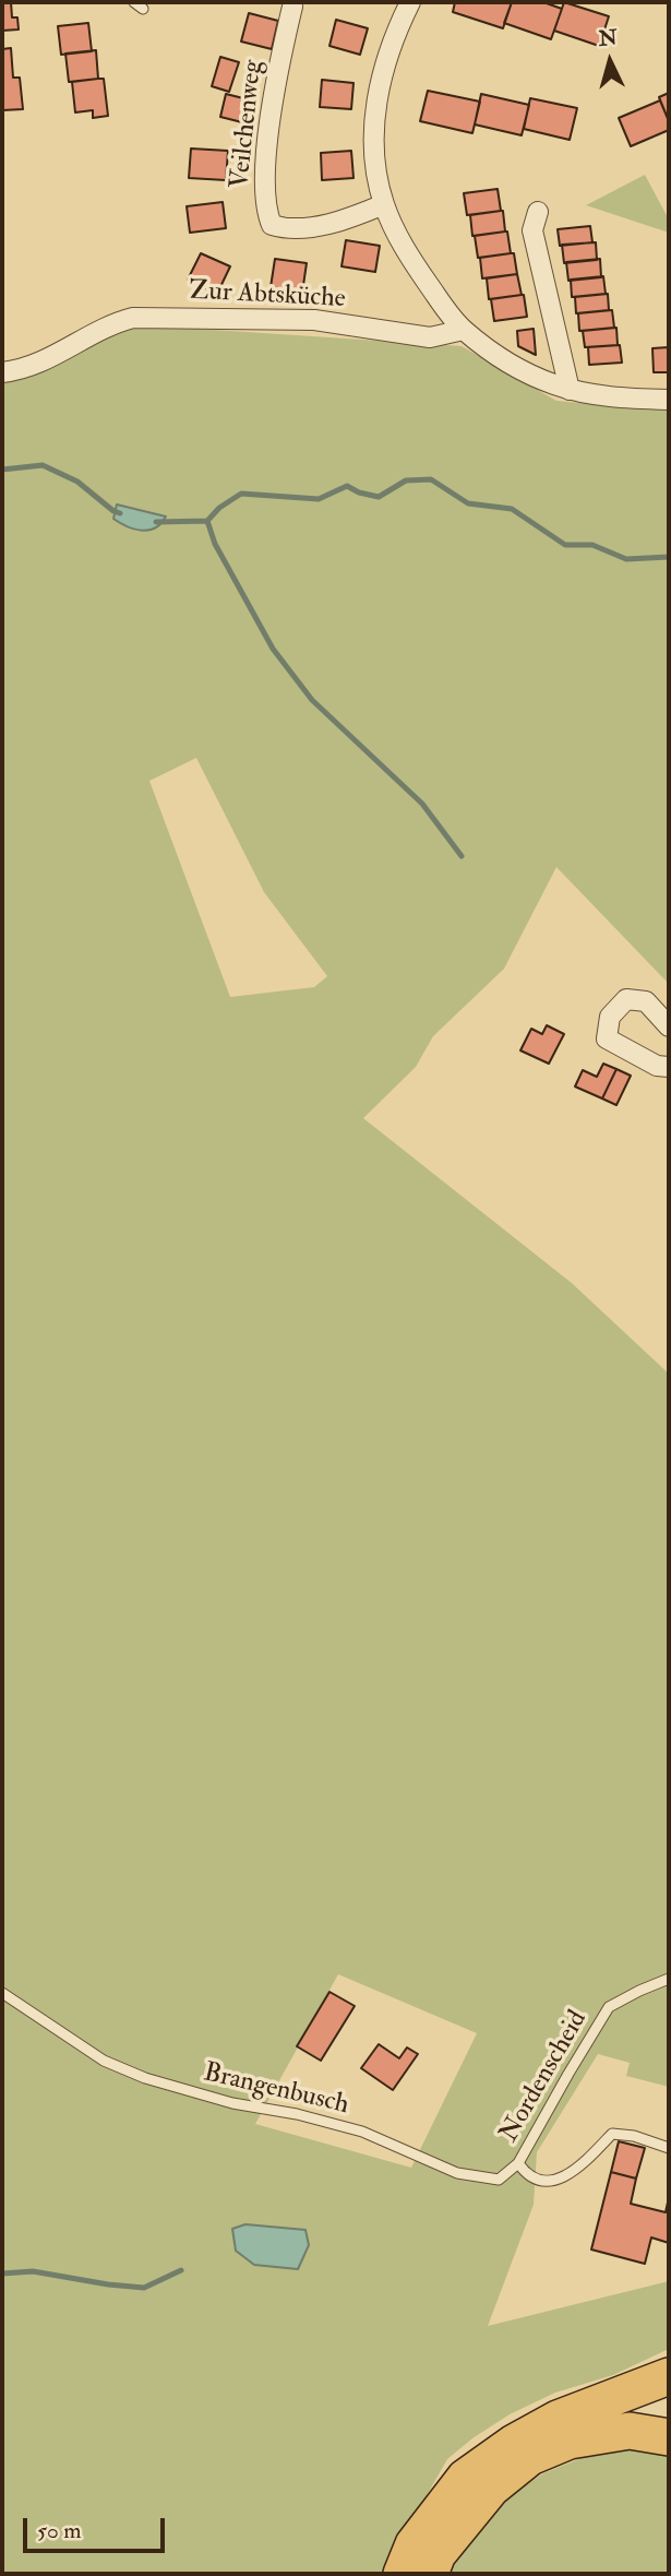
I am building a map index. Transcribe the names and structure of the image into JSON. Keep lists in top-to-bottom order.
{
  "streets": {
    "street": ["Veilchenweg", "Zur Abtsküche"],
    "lane": ["Nordenscheid", "Brangenbusch"]
  },
  "crossings": [
    ["Nordenscheid", "Brangenbusch"]
  ],
  "scale_bar": "50 m",
  "north": "top"
}
